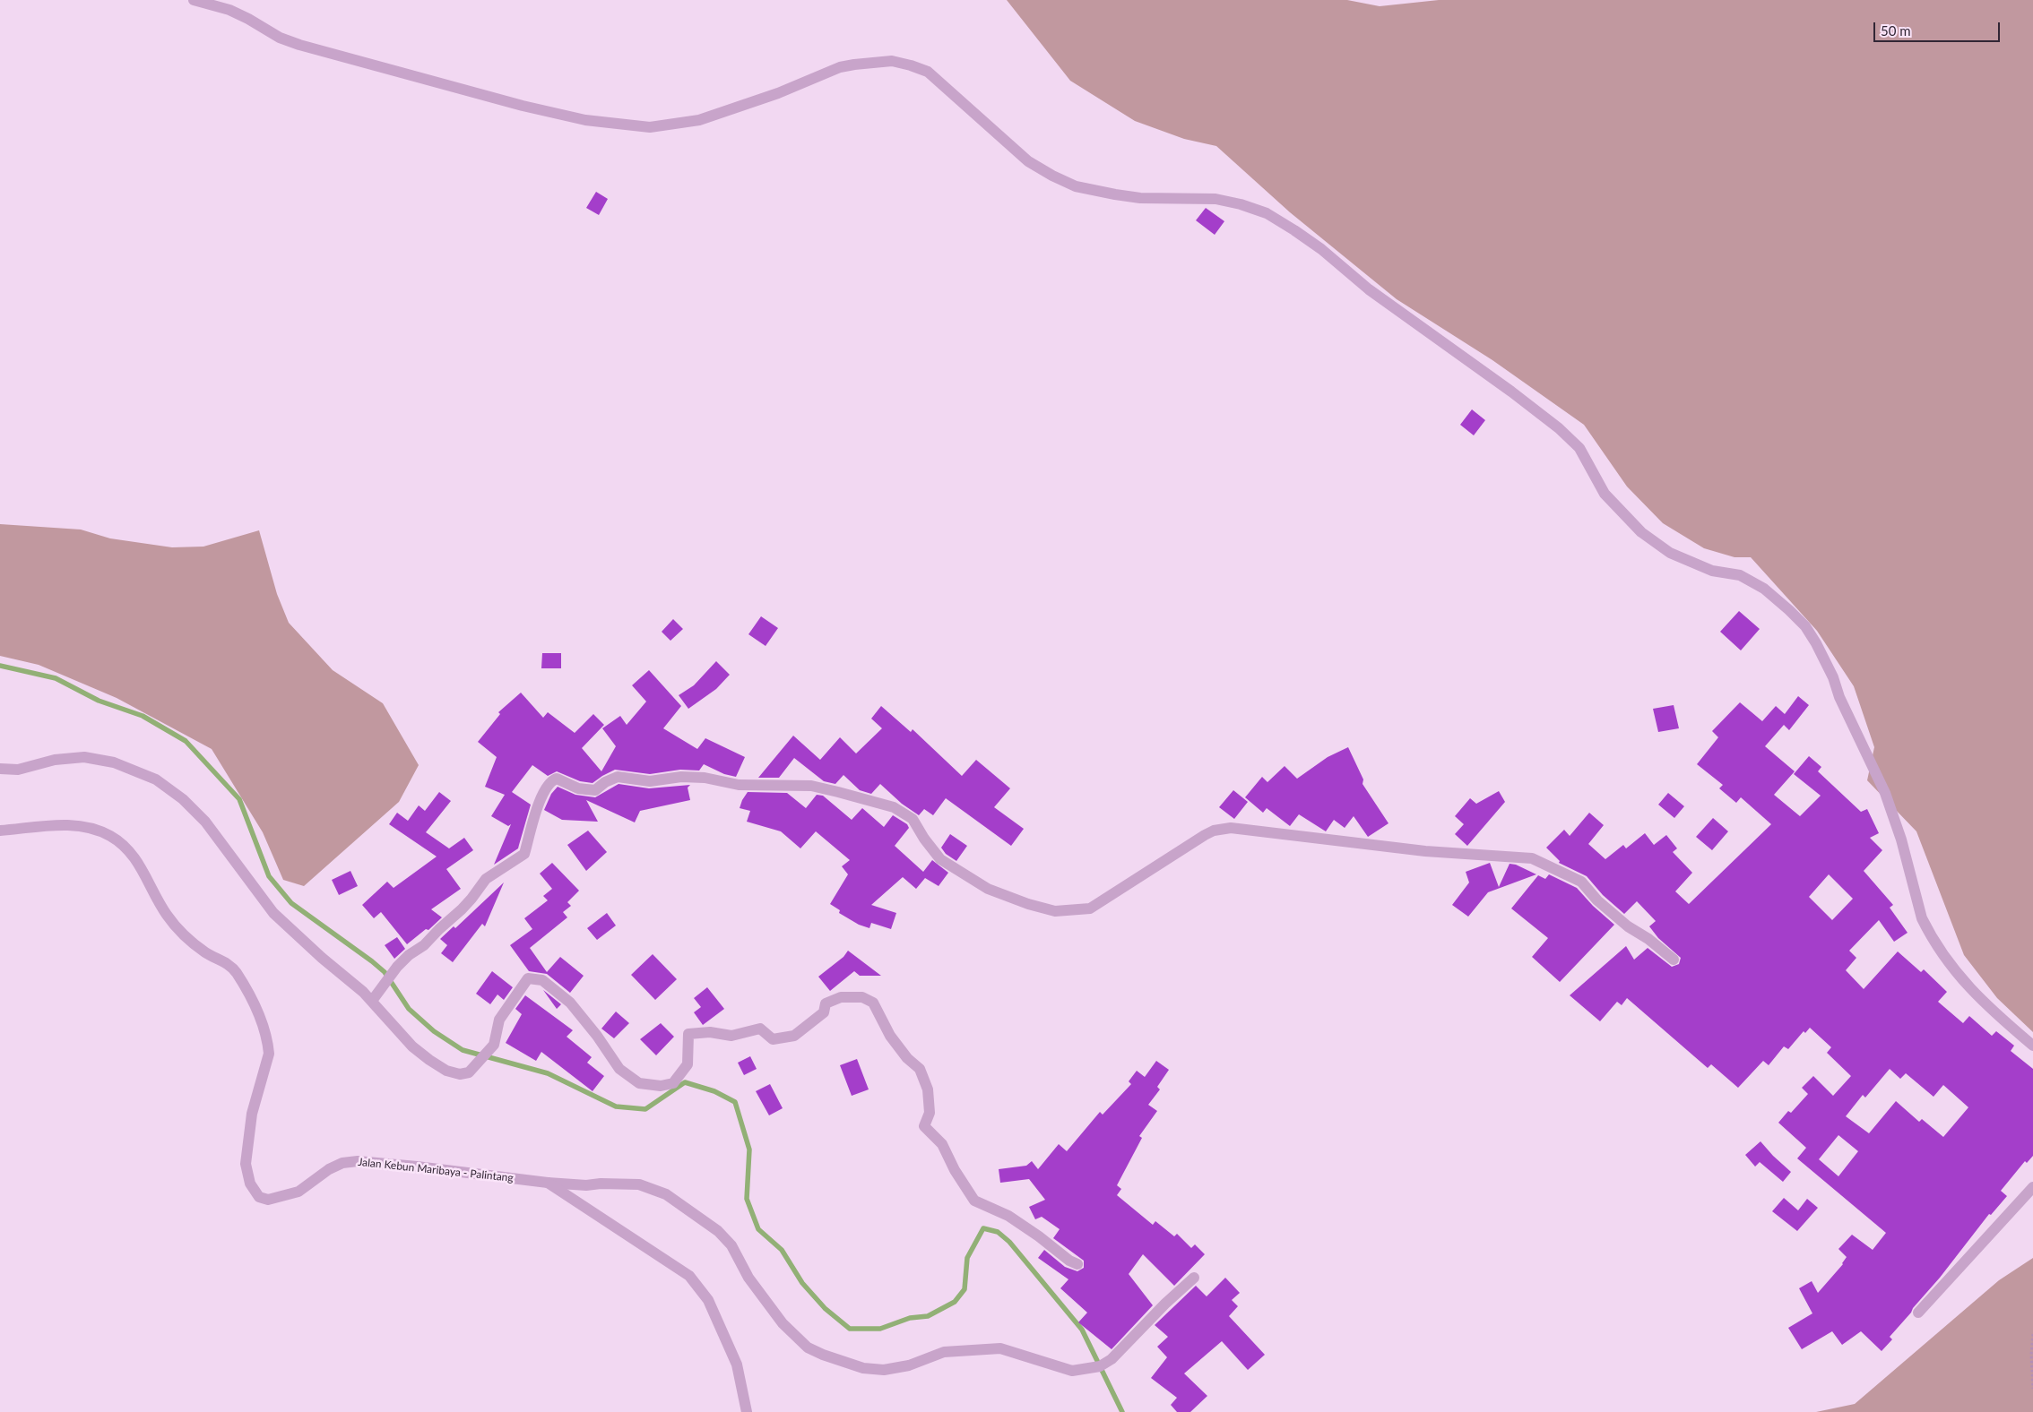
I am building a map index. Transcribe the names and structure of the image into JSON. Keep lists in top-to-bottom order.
{
  "streets": {
    "street": ["Jalan Kebun Maribaya - Palintang"]
  },
  "scale_bar": "50 m"
}
